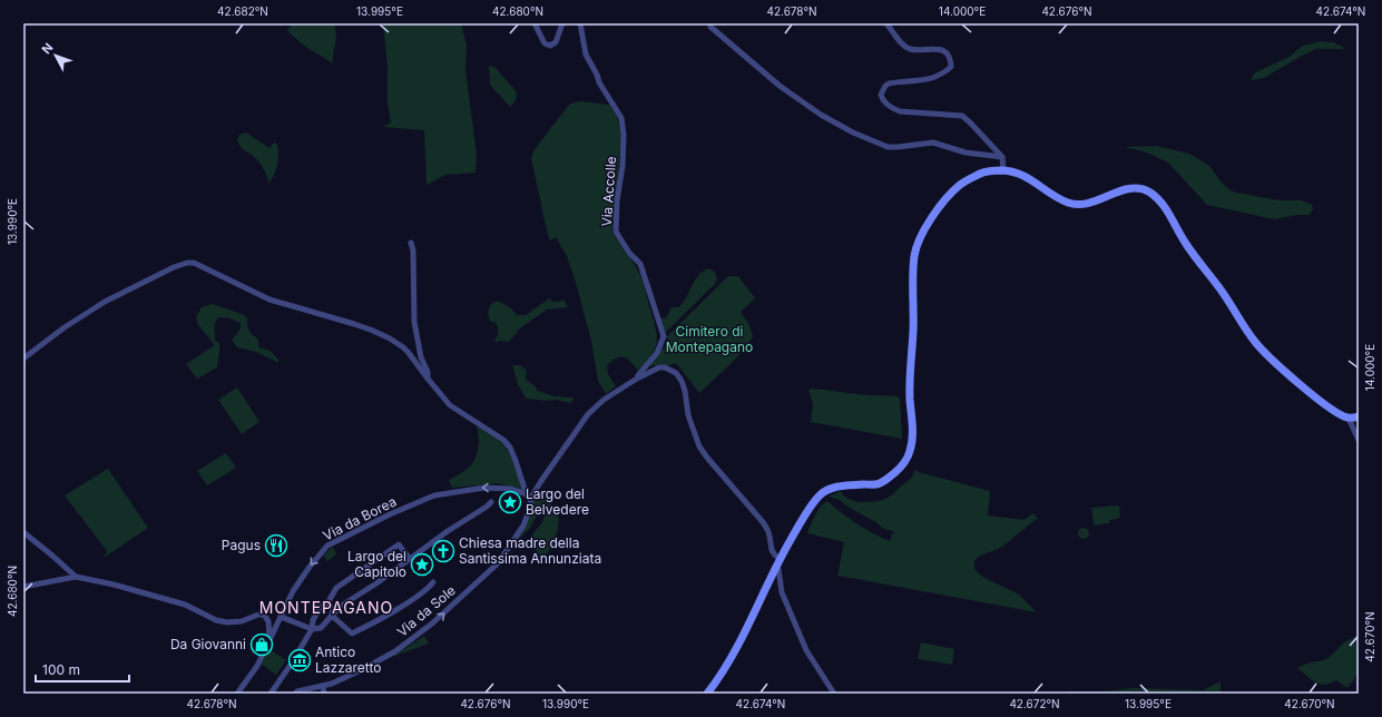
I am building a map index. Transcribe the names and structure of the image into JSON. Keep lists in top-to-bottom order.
{
  "streets": {
    "street": ["Via Accolle", "Via da Borea", "Via da Sole"]
  },
  "crossings": [
    ["Via da Borea", "Via da Sole"]
  ],
  "one_way": ["Via da Sole"],
  "districts": ["MONTEPAGANO"],
  "parks": ["Cimitero di Montepagano"],
  "places": {
    "place": ["Largo del Belvedere", "Largo del Capitolo"],
    "restaurant": ["Pagus"],
    "church": ["Chiesa madre della Santissima Annunziata"],
    "shop": ["Da Giovanni"],
    "museum": ["Antico Lazzaretto"]
  },
  "scale_bar": "100 m",
  "north": "top left",
  "coordinates": [
    "42.682°N",
    "13.995°E",
    "42.680°N",
    "42.678°N",
    "14.000°E",
    "42.676°N",
    "42.674°N",
    "13.990°E",
    "42.670°N",
    "42.672°N"
  ]
}
